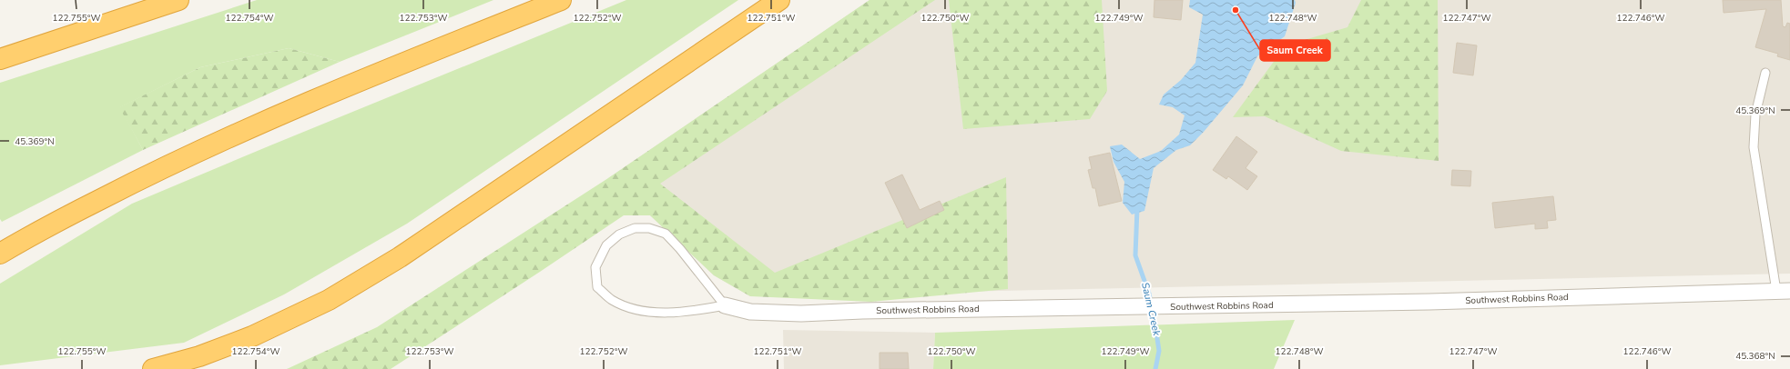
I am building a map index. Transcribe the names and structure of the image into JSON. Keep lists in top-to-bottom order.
{
  "streets": {
    "street": ["Southwest Robbins Road"]
  },
  "water": ["Saum Creek"],
  "places": ["Saum Creek"],
  "coordinates": [
    "122.755°W",
    "122.754°W",
    "122.753°W",
    "122.752°W",
    "122.751°W",
    "122.750°W",
    "122.749°W",
    "122.748°W",
    "122.747°W",
    "122.746°W",
    "45.369°N",
    "45.368°N"
  ]
}
